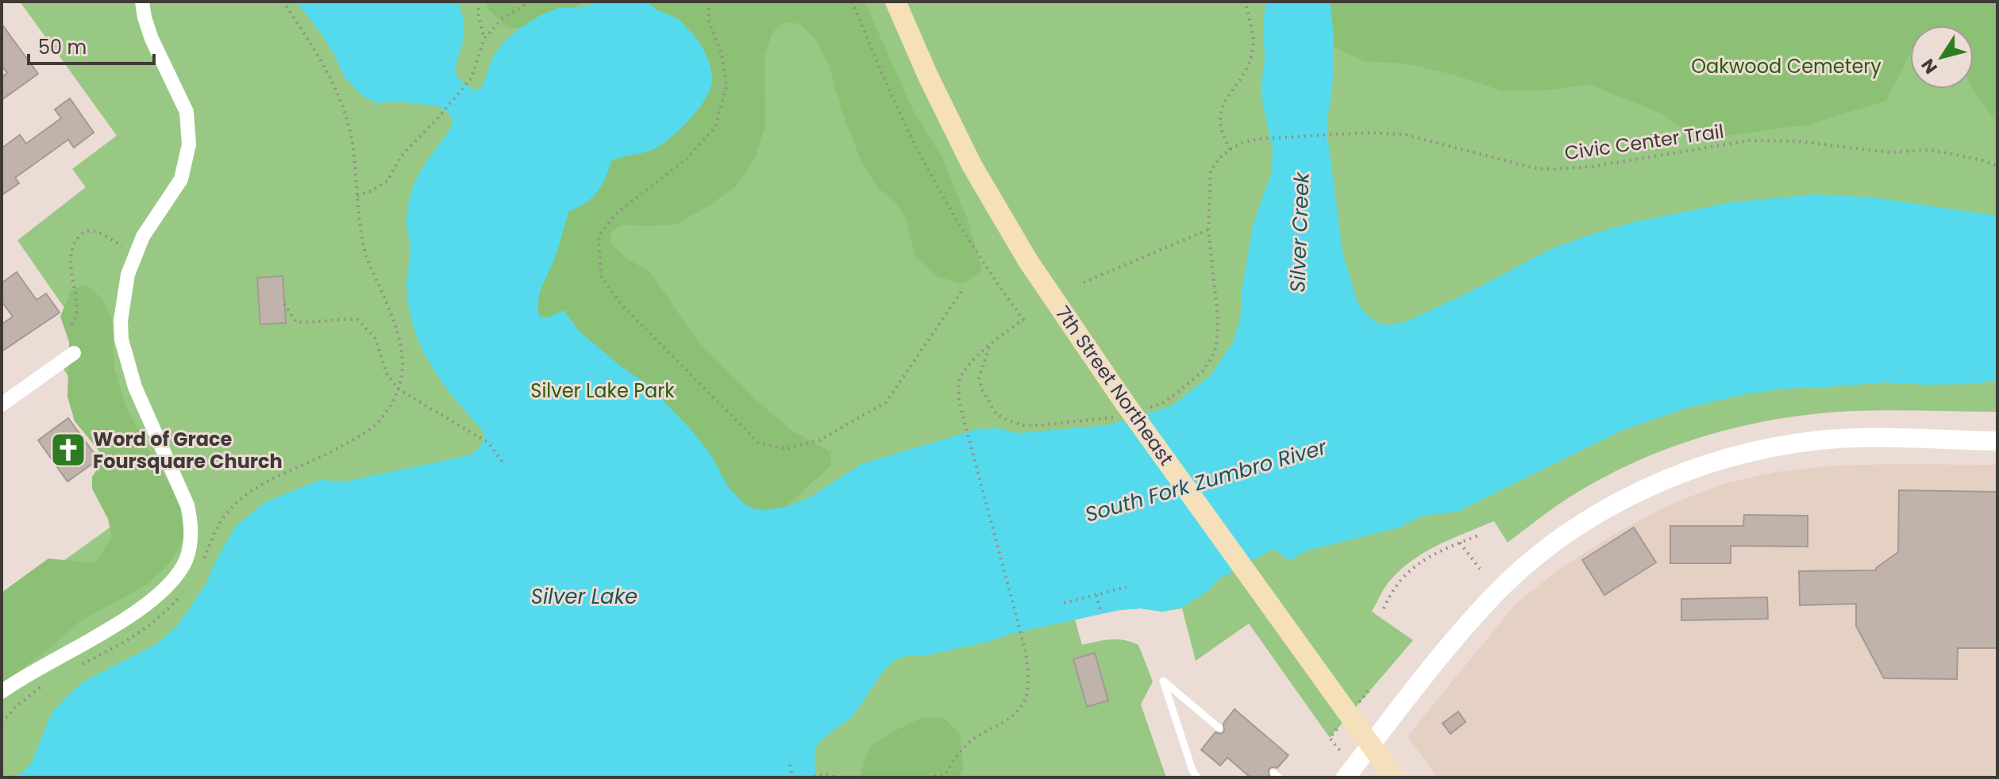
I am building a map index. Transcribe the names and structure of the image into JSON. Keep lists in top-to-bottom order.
{
  "streets": {
    "main road": ["7th Street Northeast"],
    "path": ["Civic Center Trail"]
  },
  "water": ["Silver Creek", "South Fork Zumbro River", "Silver Lake"],
  "parks": ["Oakwood Cemetery", "Silver Lake Park"],
  "places": {
    "church": ["Word of Grace Foursquare Church"]
  },
  "scale_bar": "50 m",
  "north": "bottom left"
}
